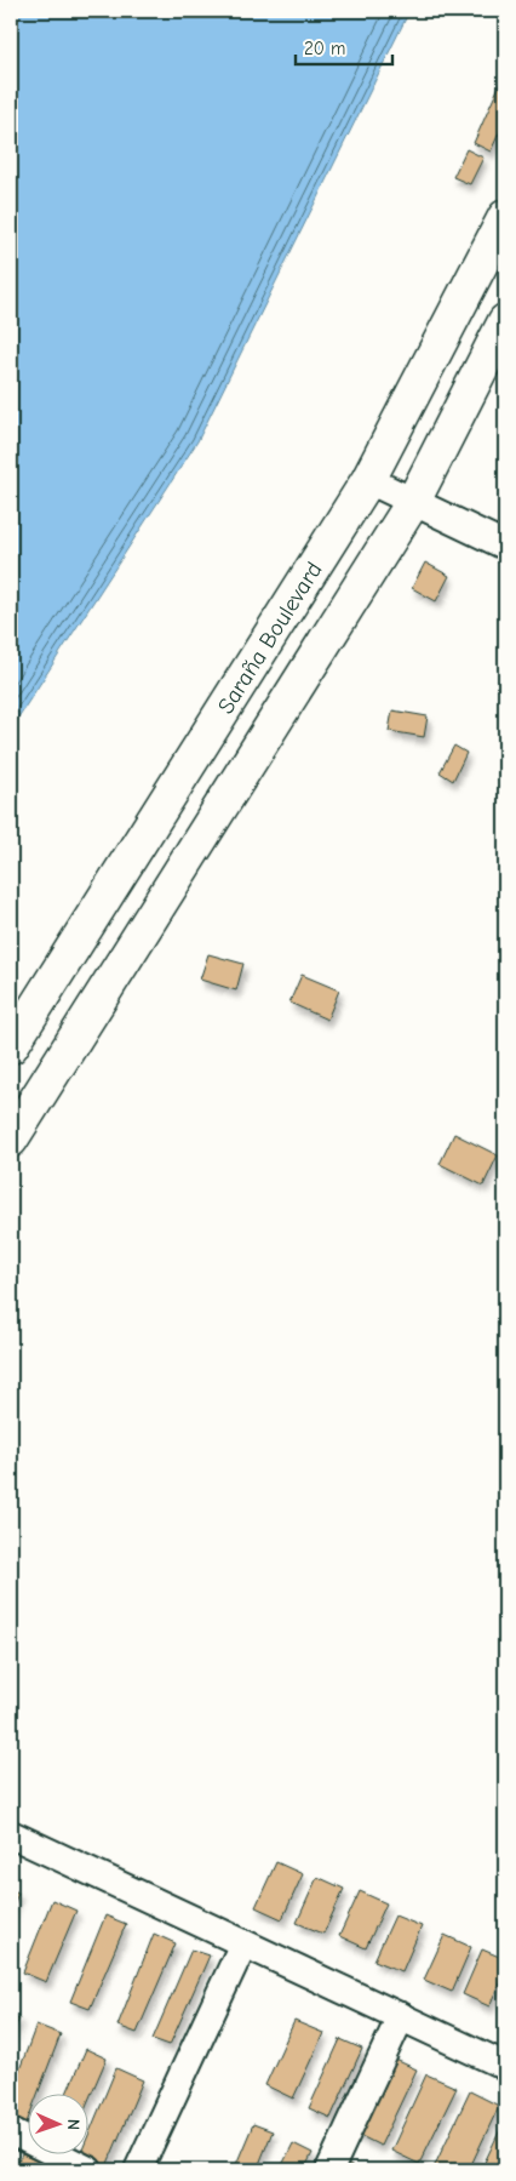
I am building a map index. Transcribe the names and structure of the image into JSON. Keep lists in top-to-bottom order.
{
  "streets": {
    "street": ["Saraña Boulevard"]
  },
  "scale_bar": "20 m",
  "north": "right"
}
